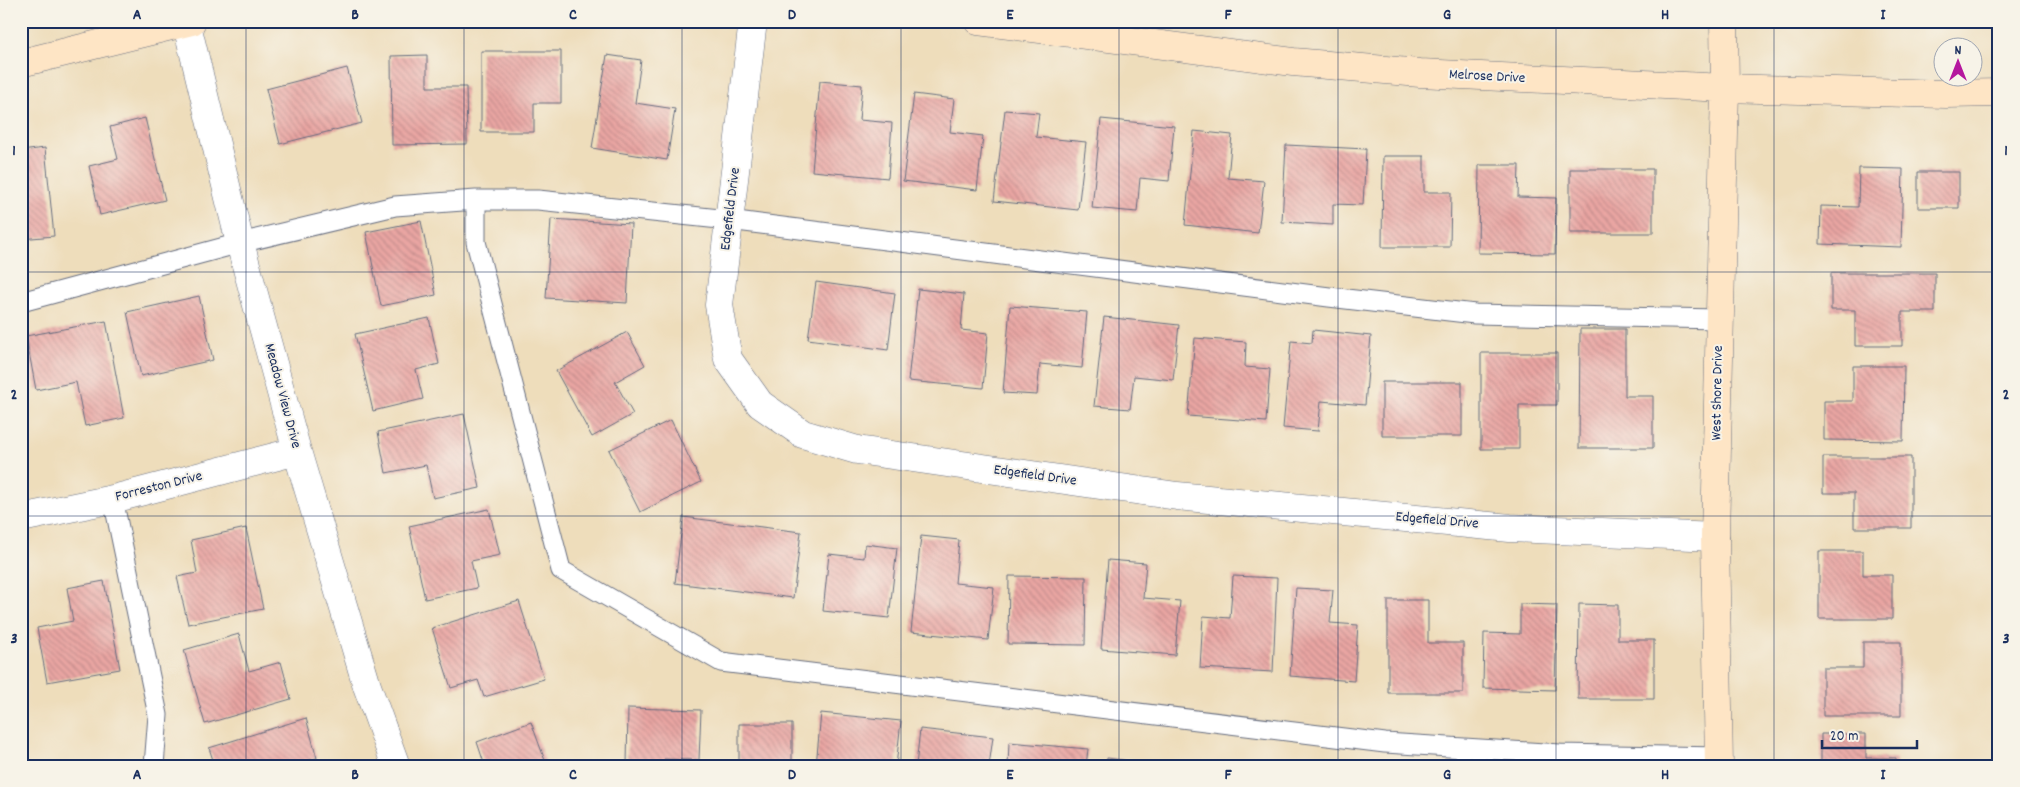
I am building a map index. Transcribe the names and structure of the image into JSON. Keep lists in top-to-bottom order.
{
  "streets": {
    "street": [
      "Melrose Drive",
      "Edgefield Drive",
      "West Shore Drive",
      "Meadow View Drive",
      "Forreston Drive"
    ]
  },
  "crossings": [
    ["Melrose Drive", "West Shore Drive"],
    ["Edgefield Drive", "West Shore Drive"],
    ["Meadow View Drive", "Forreston Drive"]
  ],
  "scale_bar": "20 m",
  "north": "top",
  "grid": {
    "columns": [
      "A",
      "B",
      "C",
      "D",
      "E",
      "F",
      "G",
      "H",
      "I"
    ],
    "rows": ["1", "2", "3"]
  }
}
